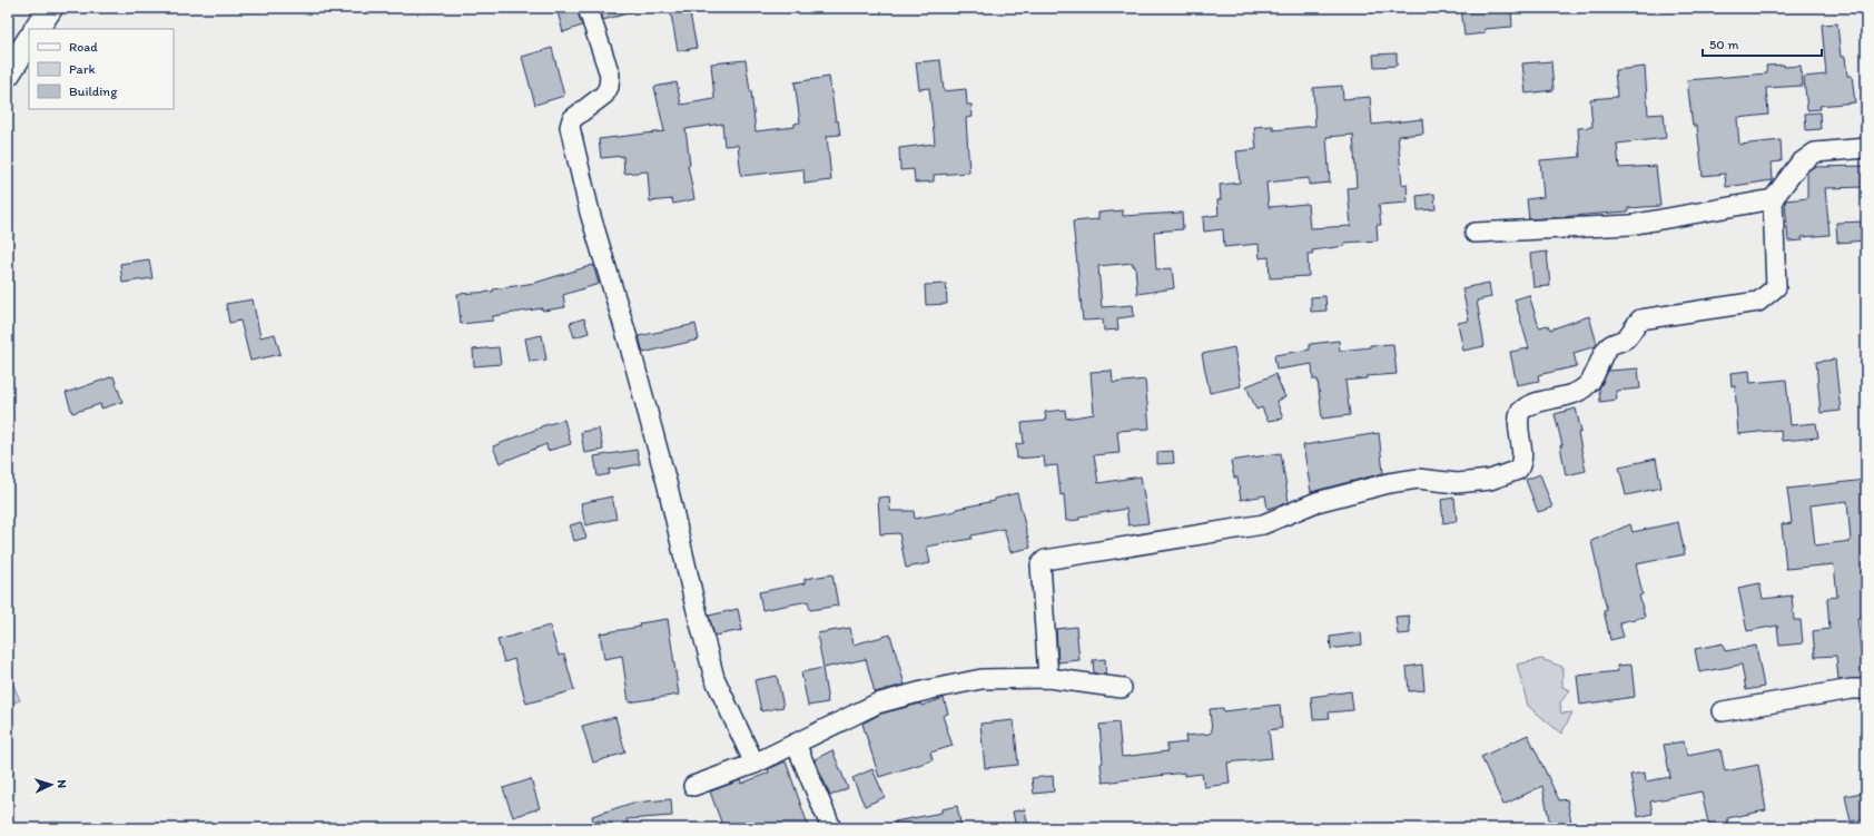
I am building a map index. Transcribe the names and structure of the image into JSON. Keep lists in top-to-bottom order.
{
  "legend": ["Road", "Park", "Building"],
  "scale_bar": "50 m",
  "north": "right"
}
